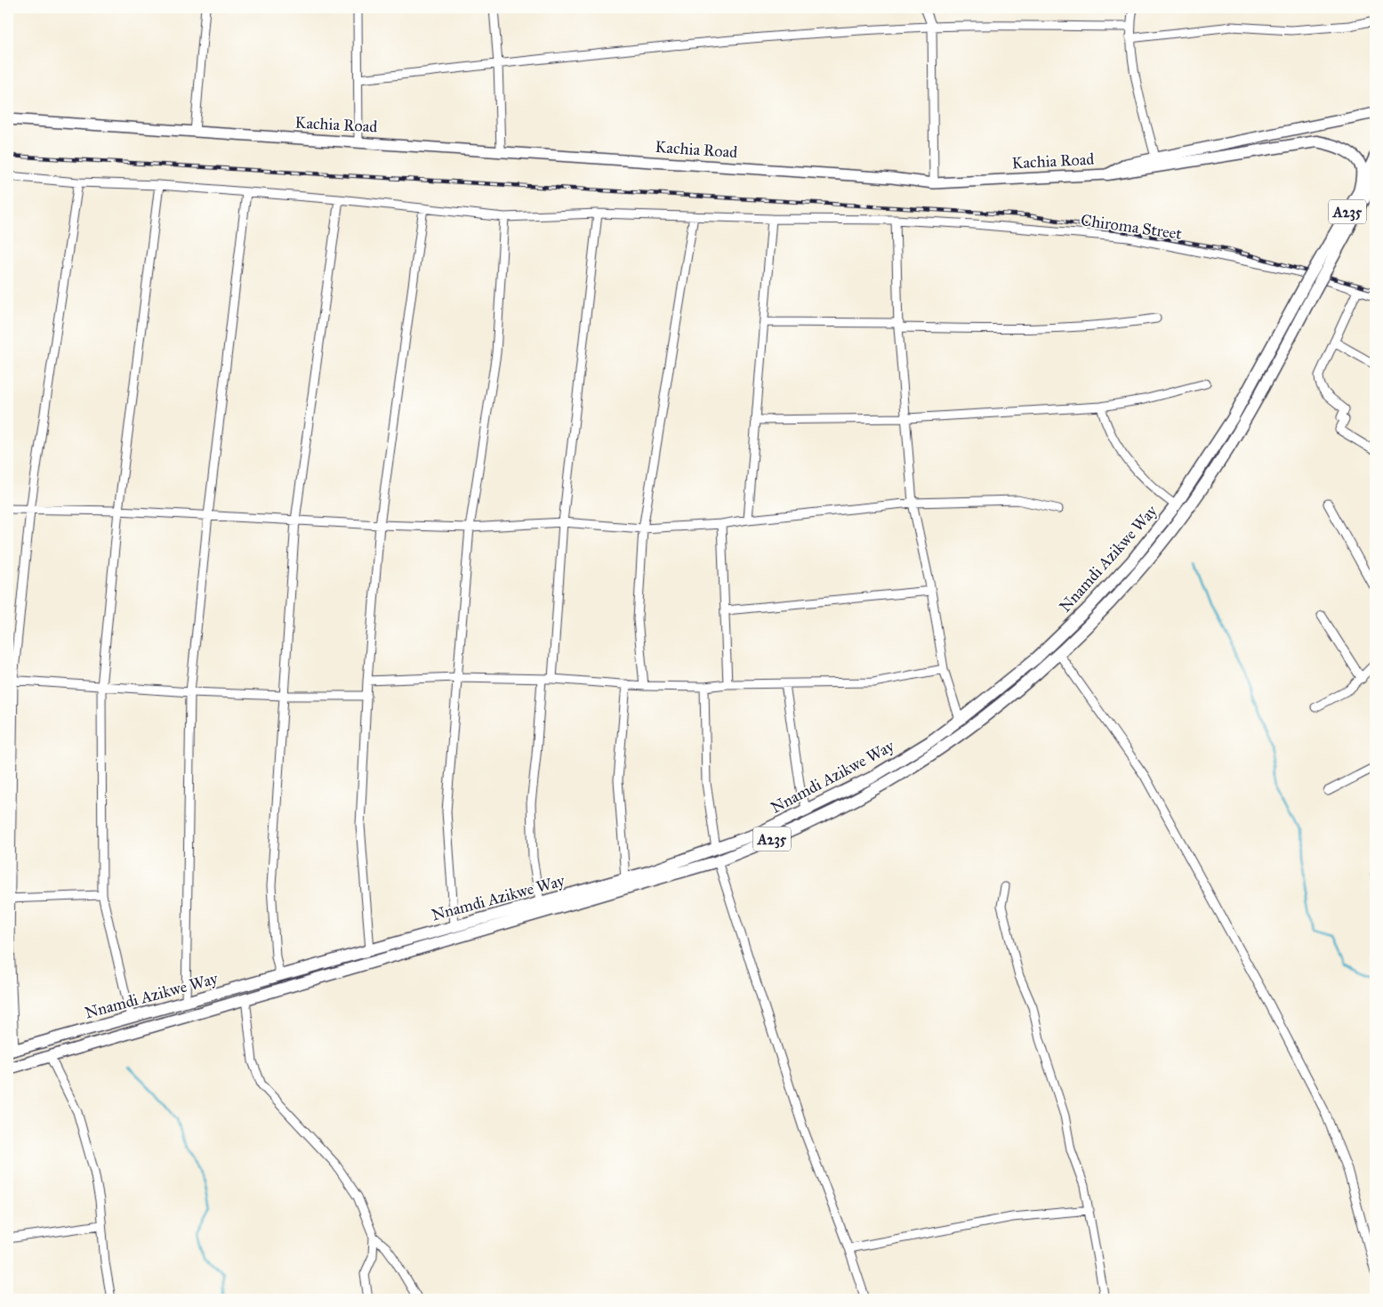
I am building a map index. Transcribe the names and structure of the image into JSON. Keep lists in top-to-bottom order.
{
  "streets": {
    "highway": ["A235", "Nnamdi Azikwe Way"],
    "main road": ["Kachia Road"],
    "street": ["Chiroma Street"]
  },
  "crossings": [
    ["A235", "Nnamdi Azikwe Way"]
  ]
}
